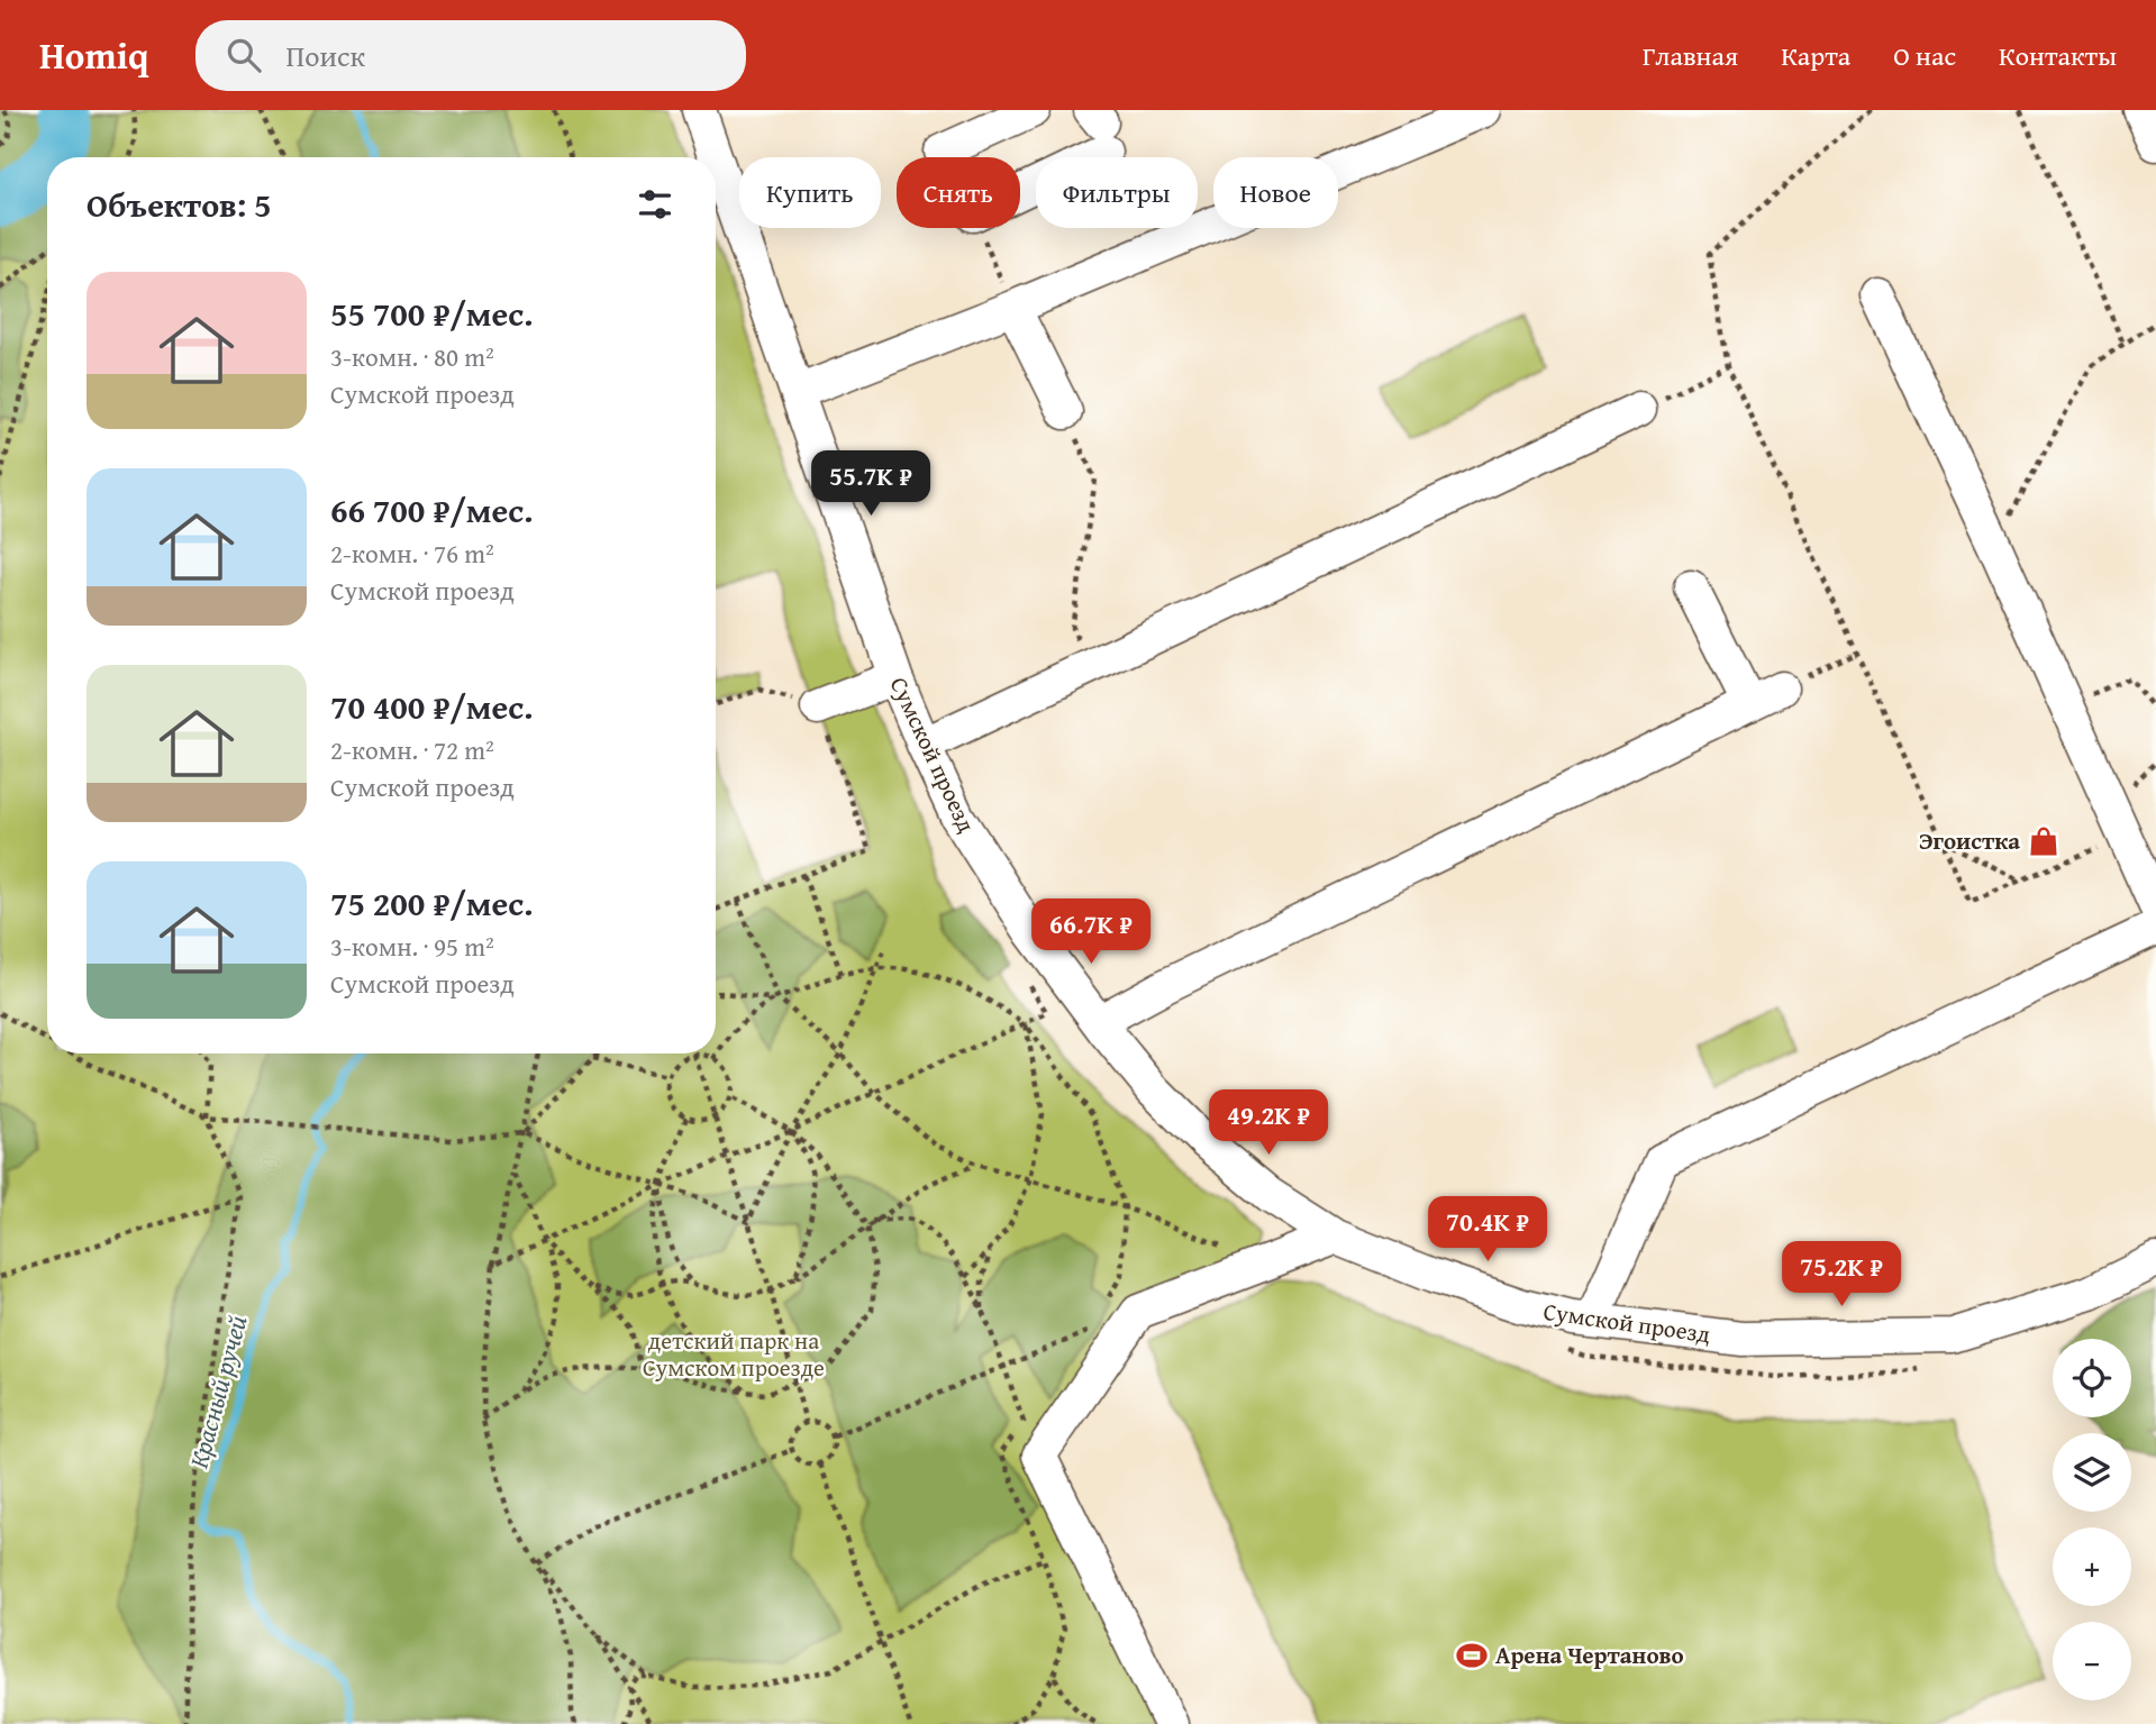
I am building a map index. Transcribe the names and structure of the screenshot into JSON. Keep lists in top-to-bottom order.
{
  "streets": {
    "street": ["Сумской проезд"]
  },
  "water": ["Красный ручей"],
  "parks": ["детский парк на Сумском проезде"],
  "places": {
    "shop": ["Эгоистка"],
    "sports": ["Арена Чертаново"]
  },
  "page": {
    "header": "Homiq",
    "search": "Поиск",
    "nav": [
      "Главная",
      "Карта",
      "О нас",
      "Контакты"
    ],
    "chip": [
      "Купить",
      "Снять",
      "Фильтры",
      "Новое"
    ],
    "heading": "Объектов: 5",
    "list": [
      {
        "name": "55 700 ₽/мес.",
        "note": "3-комн. · 80 m² · Сумской проезд"
      },
      {
        "name": "66 700 ₽/мес.",
        "note": "2-комн. · 76 m² · Сумской проезд"
      },
      {
        "name": "70 400 ₽/мес.",
        "note": "2-комн. · 72 m² · Сумской проезд"
      },
      {
        "name": "75 200 ₽/мес.",
        "note": "3-комн. · 95 m² · Сумской проезд"
      }
    ],
    "price": [
      "55.7K ₽",
      "66.7K ₽",
      "49.2K ₽",
      "70.4K ₽",
      "75.2K ₽"
    ],
    "map_buttons": ["+", "−"]
  }
}
